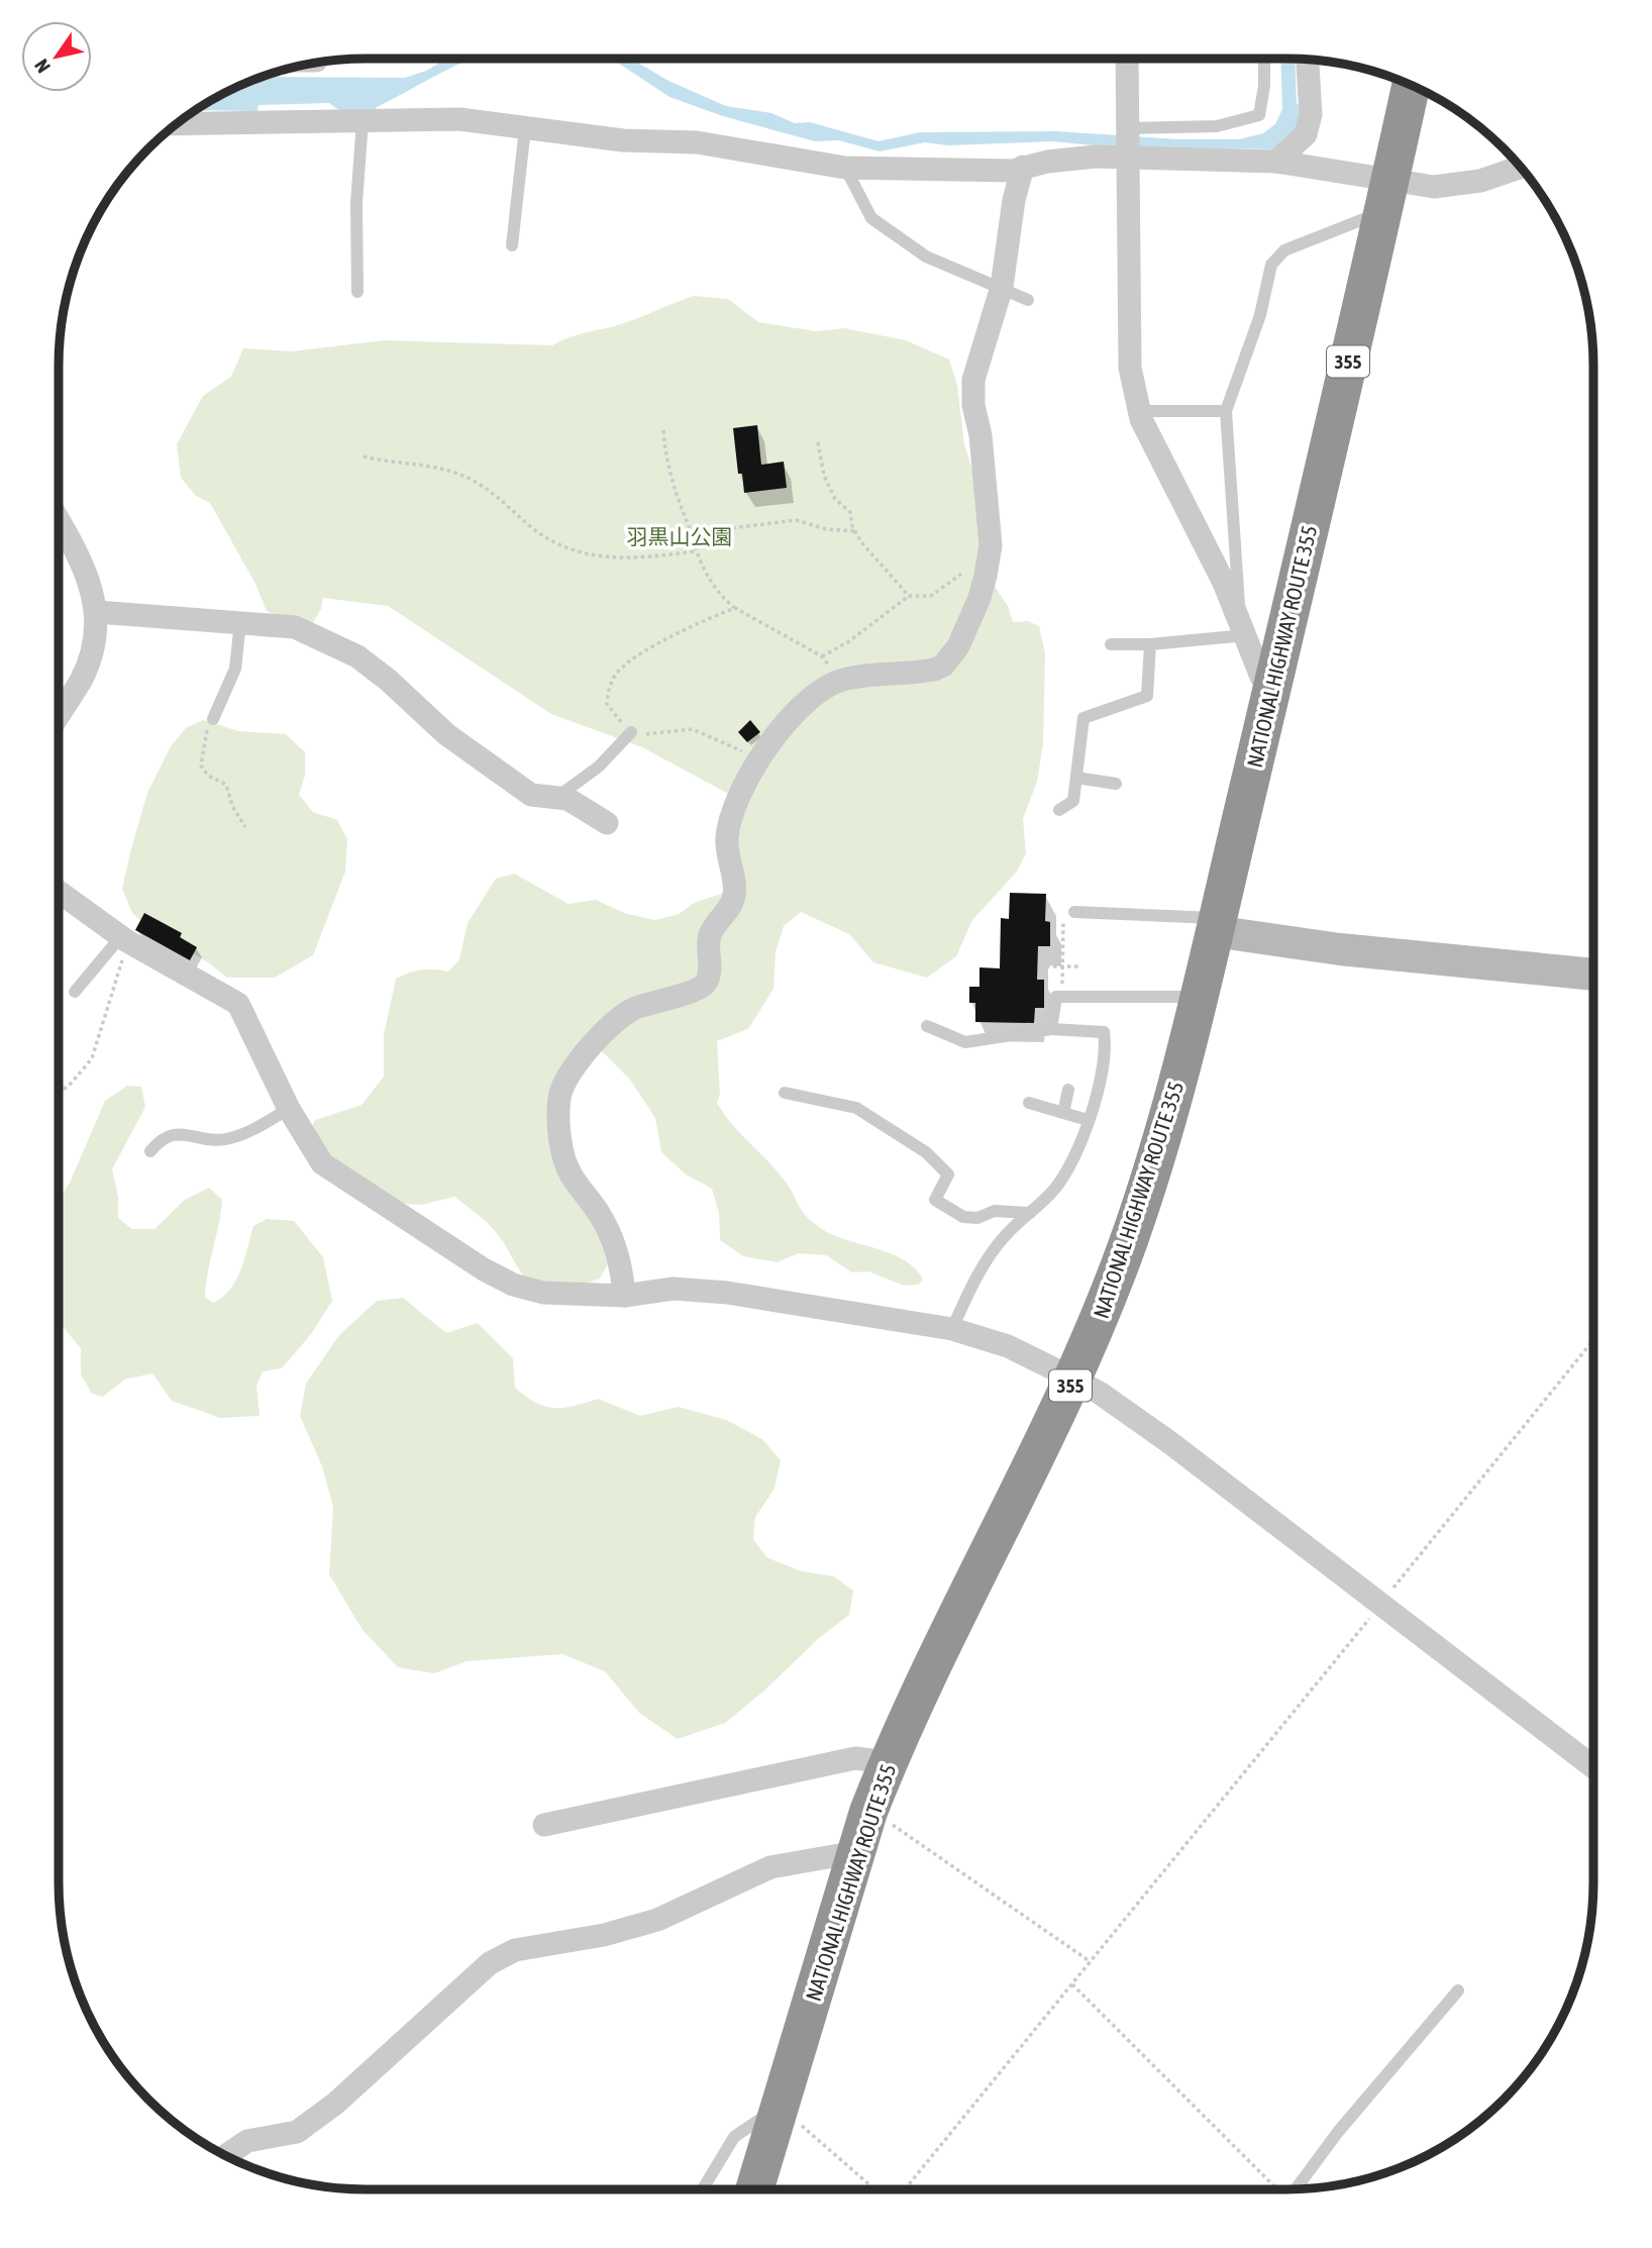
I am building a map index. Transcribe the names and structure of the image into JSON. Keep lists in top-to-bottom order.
{
  "streets": {
    "highway": ["355", "NATIONAL HIGHWAY ROUTE 355"]
  },
  "parks": ["羽黒山公園"],
  "north": "bottom left"
}
